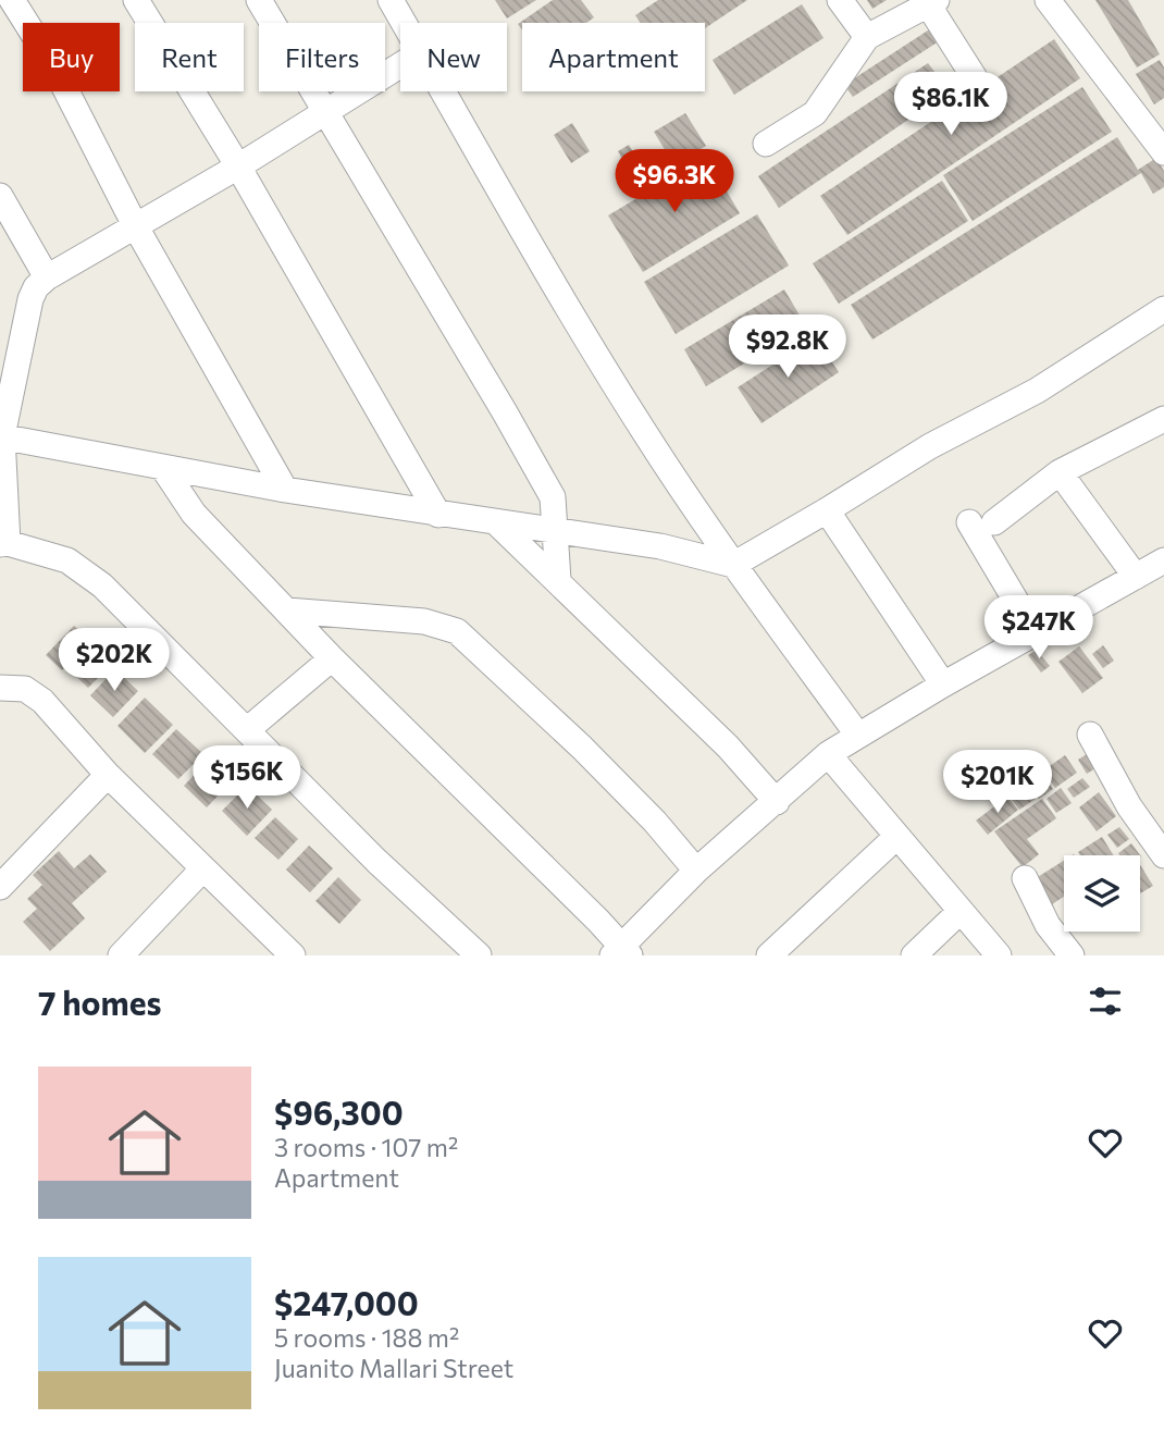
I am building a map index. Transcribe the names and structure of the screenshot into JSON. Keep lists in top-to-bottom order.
{
  "page": {
    "chip": [
      "Buy",
      "Rent",
      "Filters",
      "New",
      "Apartment"
    ],
    "price": [
      "$86.1K",
      "$96.3K",
      "$92.8K",
      "$247K",
      "$202K",
      "$156K",
      "$201K"
    ],
    "heading": "7 homes",
    "list": [
      {
        "name": "$96,300",
        "note": "3 rooms · 107 m² · Apartment"
      },
      {
        "name": "$247,000",
        "note": "5 rooms · 188 m² · Juanito Mallari Street"
      }
    ]
  }
}
